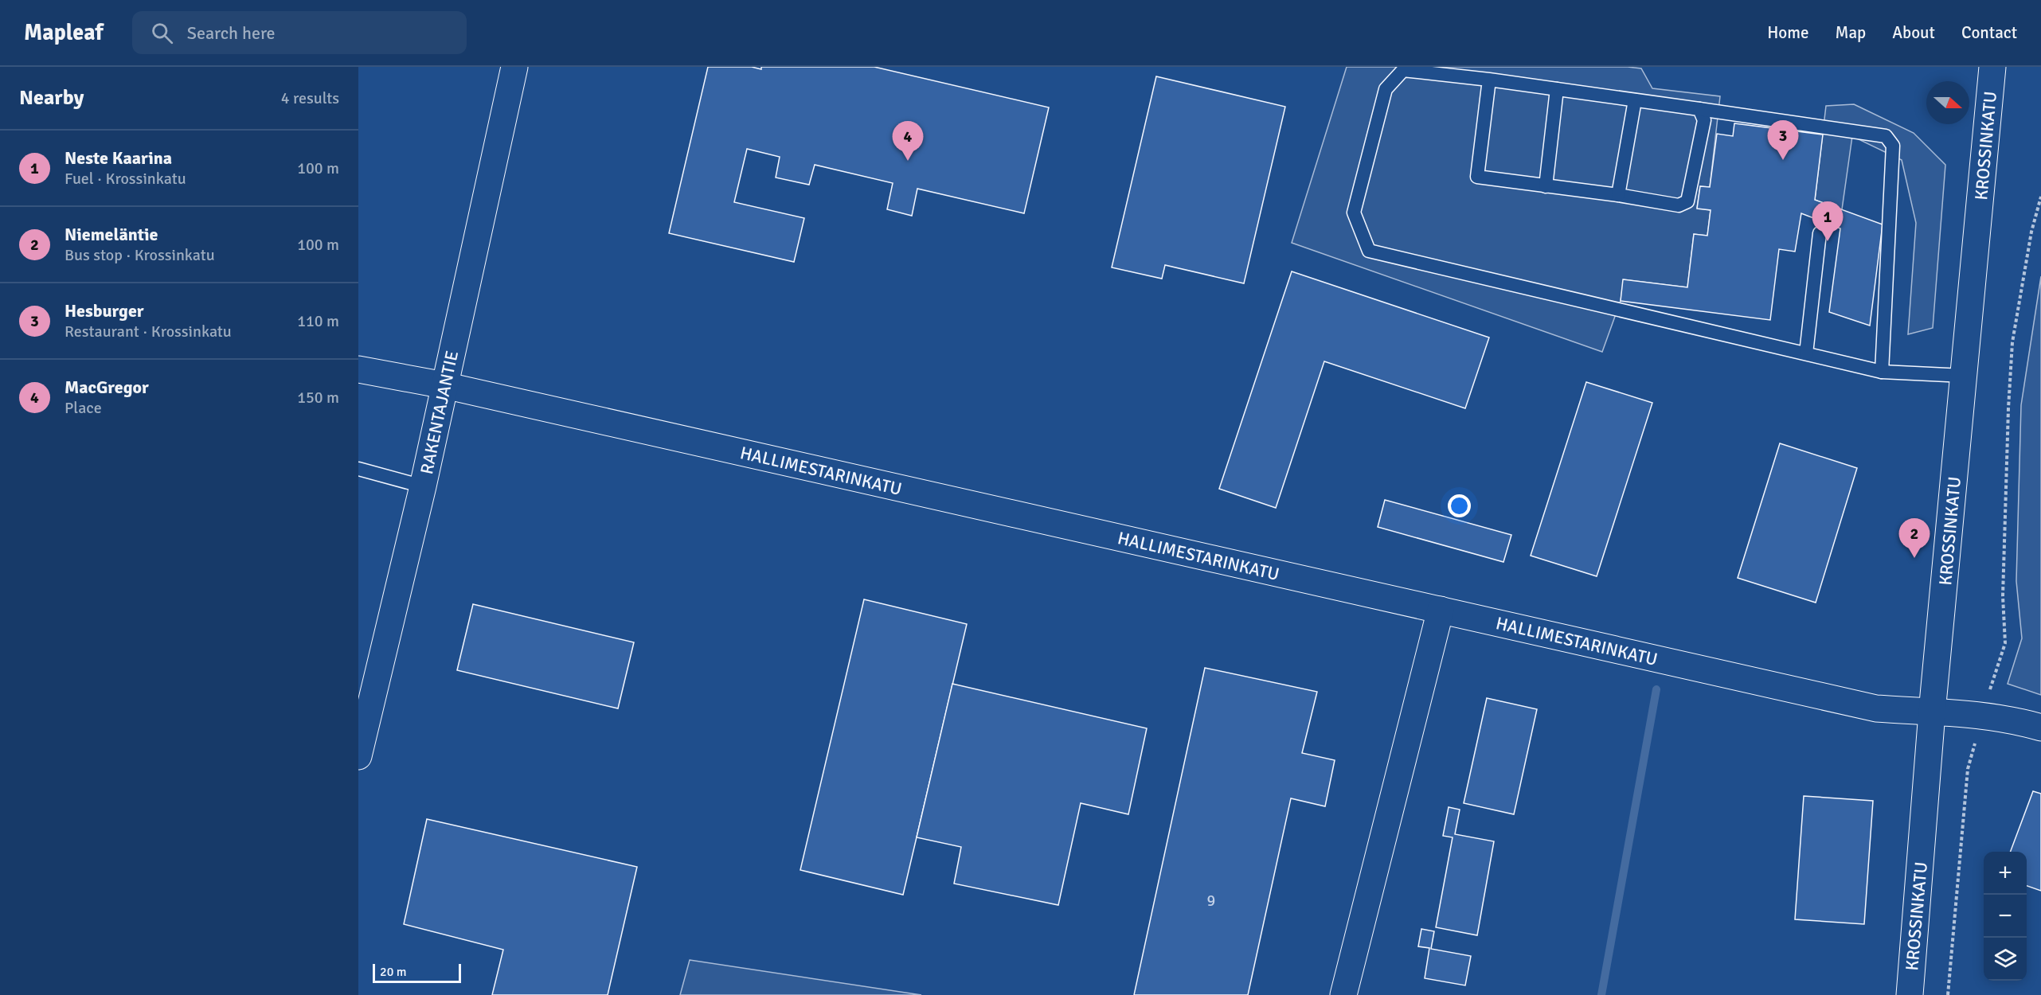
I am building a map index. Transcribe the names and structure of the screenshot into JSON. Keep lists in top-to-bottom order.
{
  "streets": {
    "street": ["KROSSINKATU", "RAKENTAJANTIE", "HALLIMESTARINKATU"]
  },
  "crossings": [
    ["KROSSINKATU", "HALLIMESTARINKATU"],
    ["RAKENTAJANTIE", "HALLIMESTARINKATU"]
  ],
  "house_numbers": ["9"],
  "scale_bar": "20 m",
  "north": "right",
  "page": {
    "header": "Mapleaf",
    "search": "Search here",
    "nav": [
      "Home",
      "Map",
      "About",
      "Contact"
    ],
    "heading": ["Nearby", "4 results"],
    "pins": [
      "3",
      "4",
      "1",
      "2"
    ],
    "list": [
      {
        "mark": "1",
        "name": "Neste Kaarina",
        "note": "Fuel · Krossinkatu",
        "value": "100 m"
      },
      {
        "mark": "2",
        "name": "Niemeläntie",
        "note": "Bus stop · Krossinkatu",
        "value": "100 m"
      },
      {
        "mark": "3",
        "name": "Hesburger",
        "note": "Restaurant · Krossinkatu",
        "value": "110 m"
      },
      {
        "mark": "4",
        "name": "MacGregor",
        "note": "Place",
        "value": "150 m"
      }
    ],
    "map_buttons": ["+", "−"],
    "scale": "20 m"
  }
}
